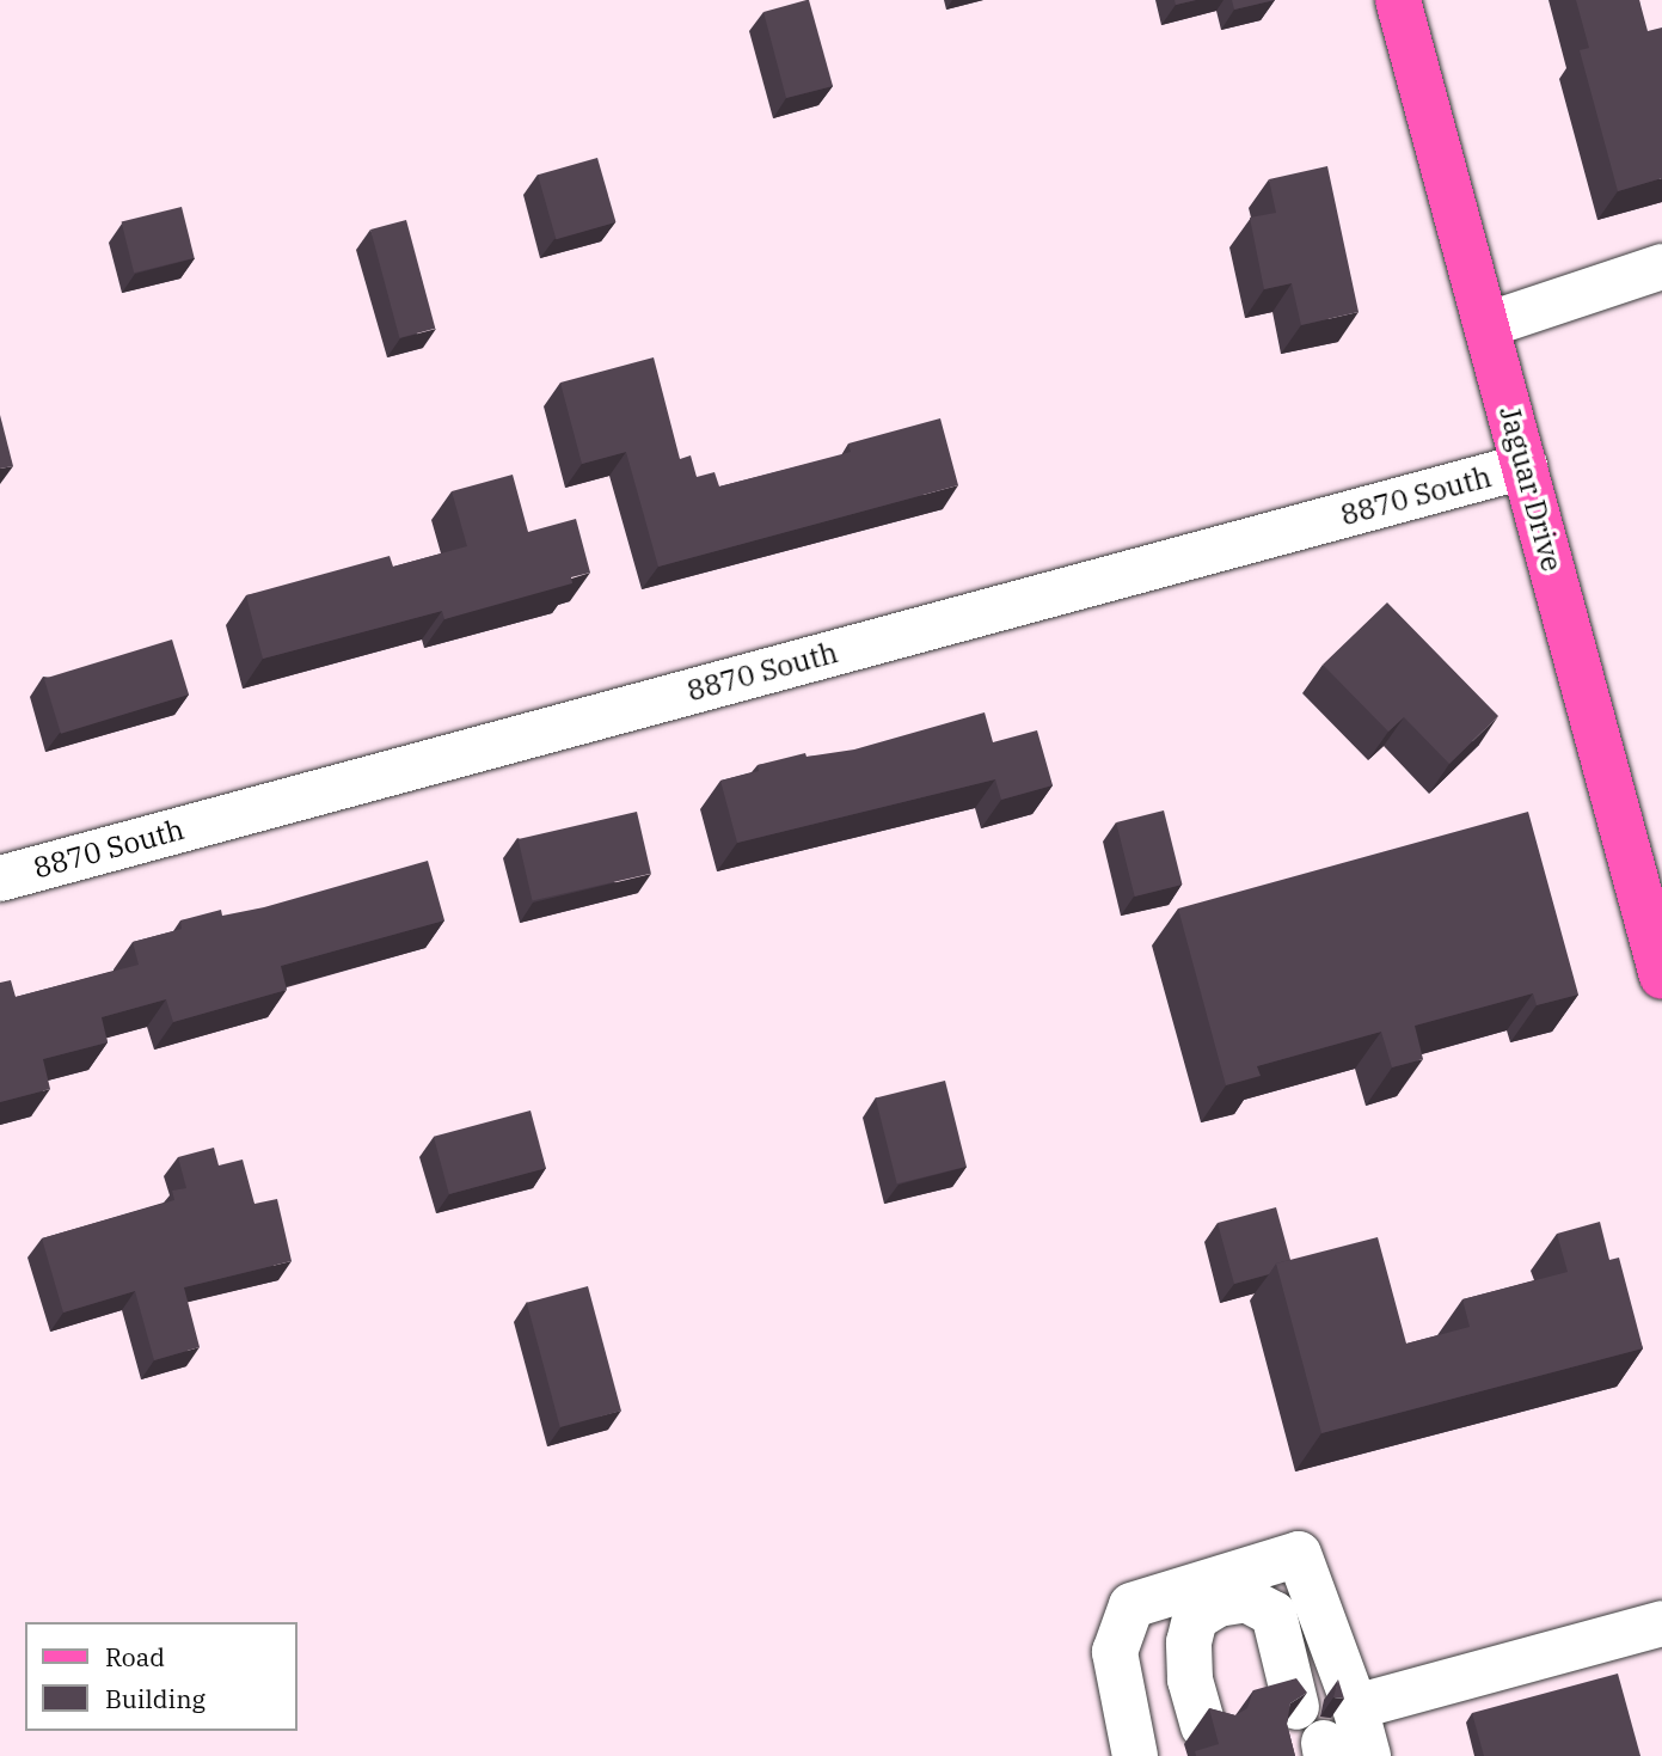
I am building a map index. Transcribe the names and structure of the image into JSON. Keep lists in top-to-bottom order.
{
  "streets": {
    "main road": ["Jaguar Drive"],
    "street": ["8870 South"]
  },
  "crossings": [
    ["Jaguar Drive", "8870 South"]
  ],
  "legend": ["Road", "Building"]
}
